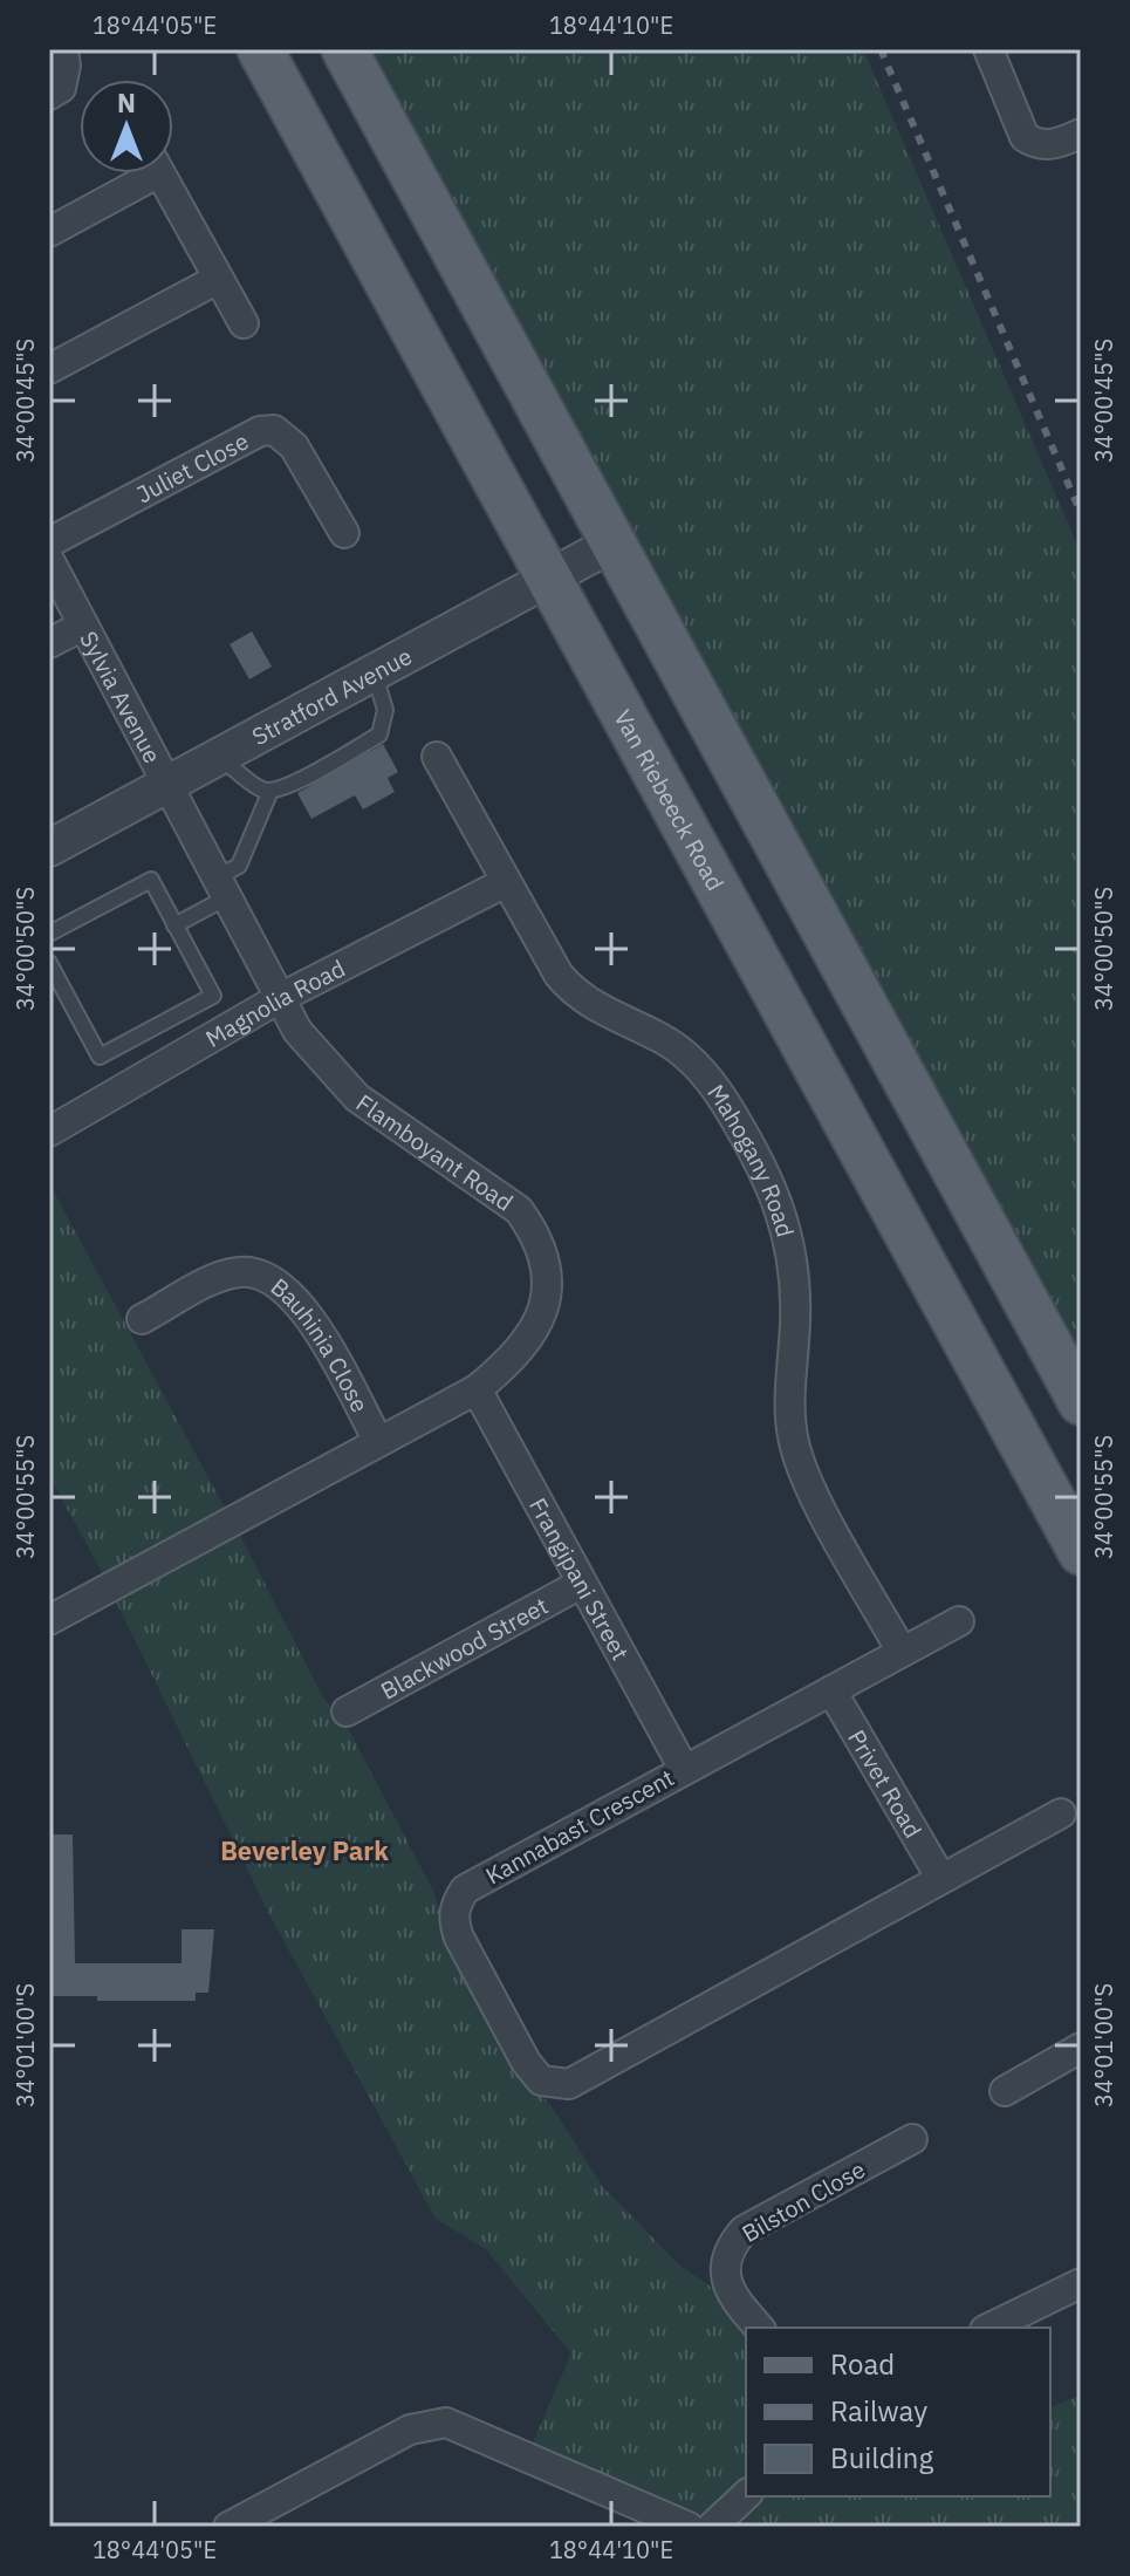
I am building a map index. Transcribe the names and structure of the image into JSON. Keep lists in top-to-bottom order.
{
  "streets": {
    "main road": ["Van Riebeeck Road"],
    "street": [
      "Juliet Close",
      "Stratford Avenue",
      "Sylvia Avenue",
      "Magnolia Road",
      "Flamboyant Road",
      "Mahogany Road",
      "Bauhinia Close",
      "Frangipani Street",
      "Blackwood Street",
      "Privet Road",
      "Kannabast Crescent",
      "Bilston Close"
    ]
  },
  "crossings": [
    ["Stratford Avenue", "Sylvia Avenue"],
    ["Stratford Avenue", "Van Riebeeck Road"],
    ["Stratford Avenue", "Flamboyant Road"],
    ["Sylvia Avenue", "Flamboyant Road"],
    ["Magnolia Road", "Flamboyant Road"],
    ["Magnolia Road", "Mahogany Road"],
    ["Flamboyant Road", "Bauhinia Close"],
    ["Flamboyant Road", "Frangipani Street"],
    ["Mahogany Road", "Kannabast Crescent"],
    ["Frangipani Street", "Blackwood Street"],
    ["Frangipani Street", "Kannabast Crescent"],
    ["Privet Road", "Kannabast Crescent"]
  ],
  "districts": ["Beverley Park"],
  "legend": ["Road", "Railway", "Building"],
  "north": "top",
  "coordinates": [
    "18°44'05\"E",
    "18°44'10\"E",
    "34°00'45\"S",
    "34°00'50\"S",
    "34°00'55\"S",
    "34°01'00\"S"
  ]
}
